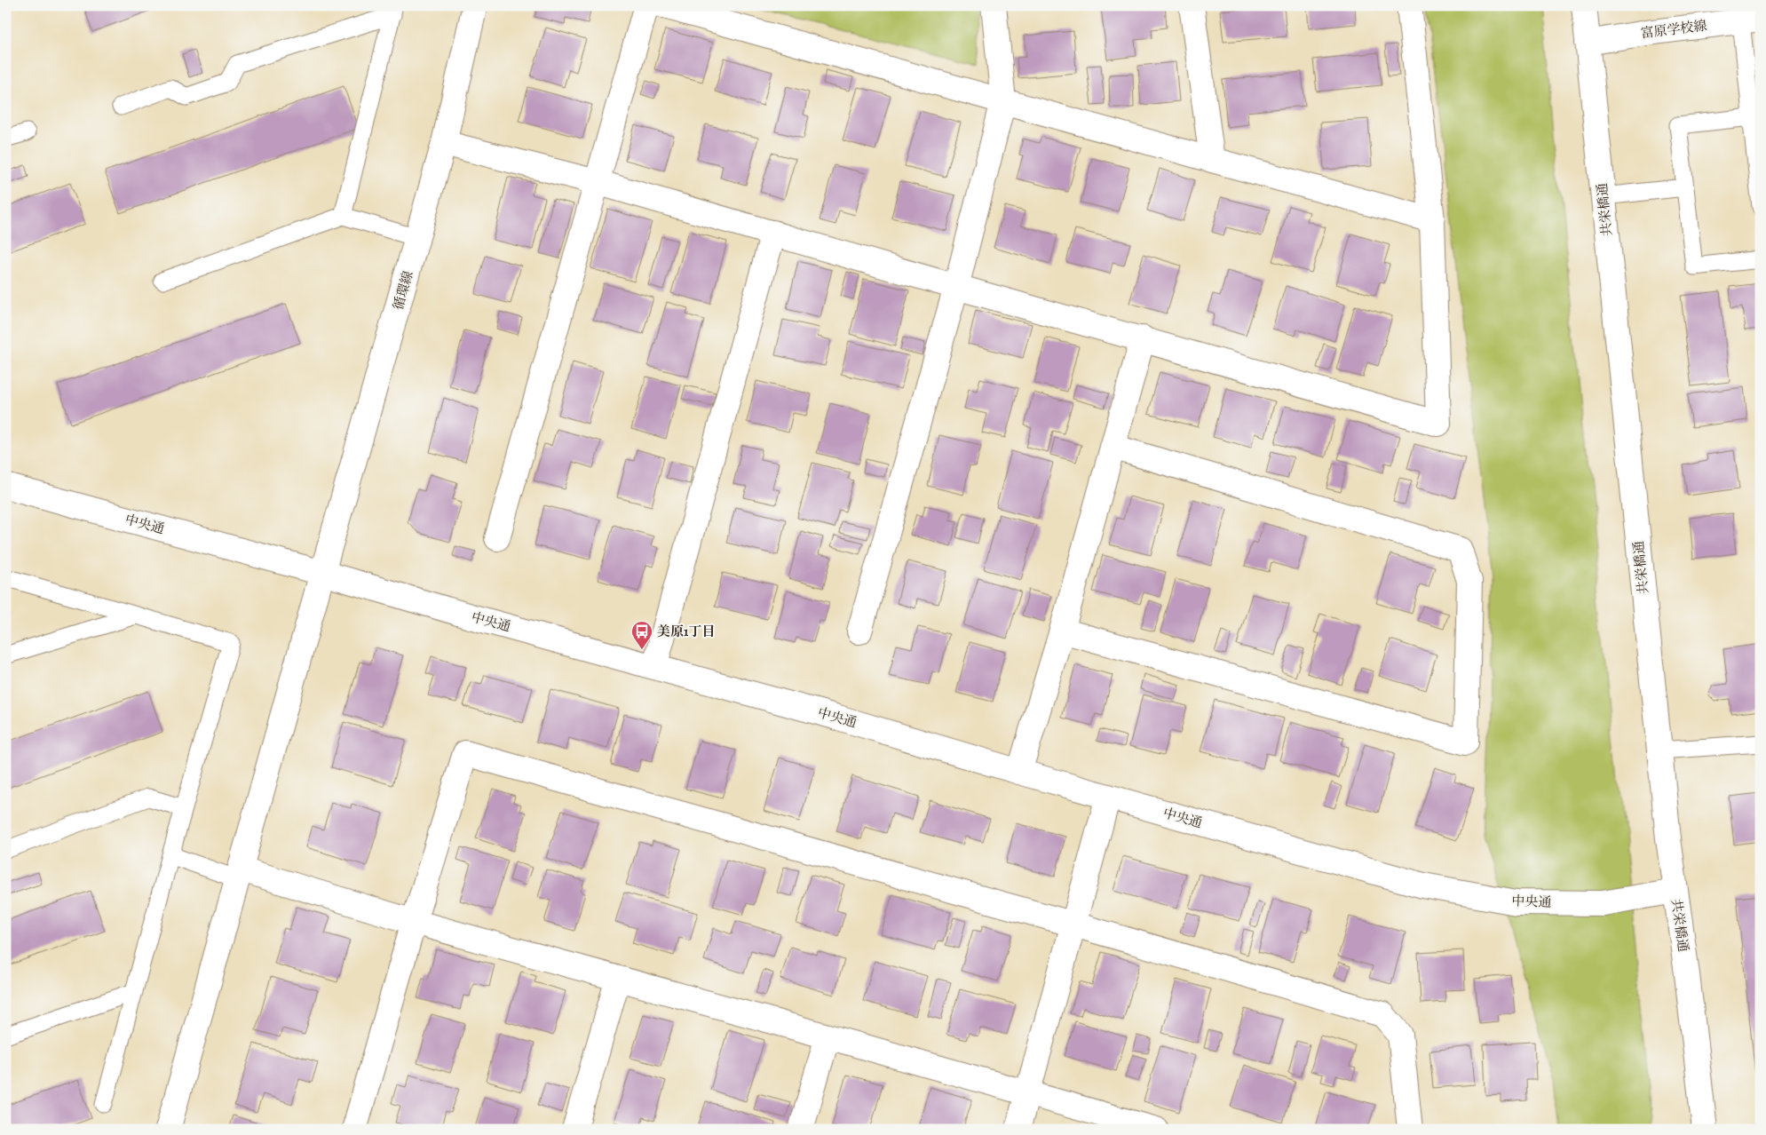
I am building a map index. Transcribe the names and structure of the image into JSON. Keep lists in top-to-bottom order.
{
  "streets": {
    "street": [
      "富原学校線",
      "共栄橋通",
      "循環線",
      "中央通"
    ]
  },
  "crossings": [
    ["富原学校線", "共栄橋通"],
    ["共栄橋通", "中央通"],
    ["循環線", "中央通"]
  ],
  "places": {
    "bus stop": ["美原1丁目"]
  }
}
